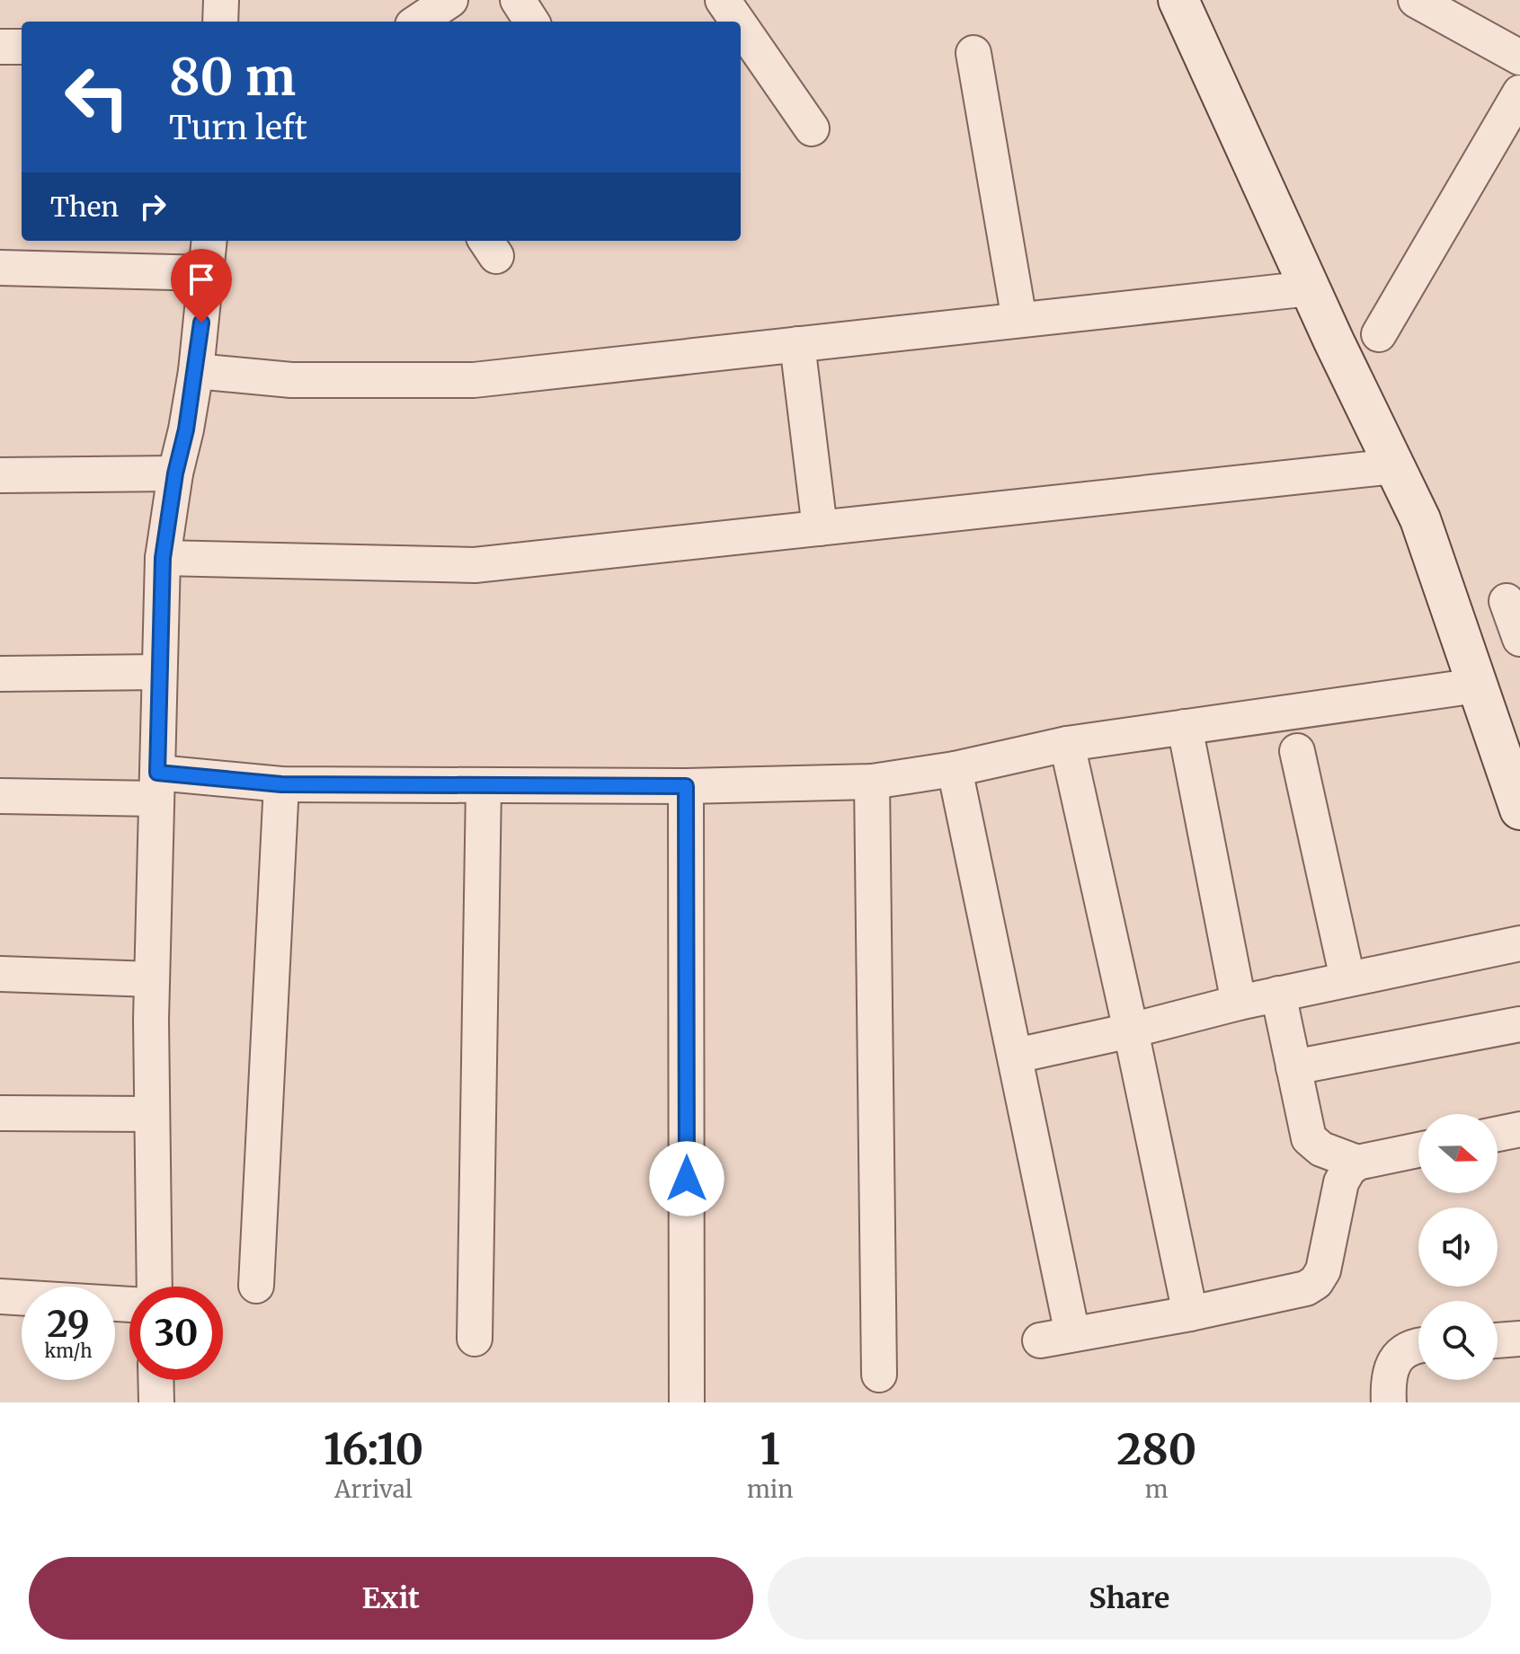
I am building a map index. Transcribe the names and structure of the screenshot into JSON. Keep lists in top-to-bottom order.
{
  "north": "right",
  "page": {
    "turn": ["80 m", "Turn left"],
    "then": "Then",
    "speed": "29 km/h",
    "limit": "30",
    "eta": [
      "16:10",
      "Arrival",
      "1",
      "min",
      "280",
      "m"
    ],
    "buttons": ["Exit", "Share"]
  }
}
